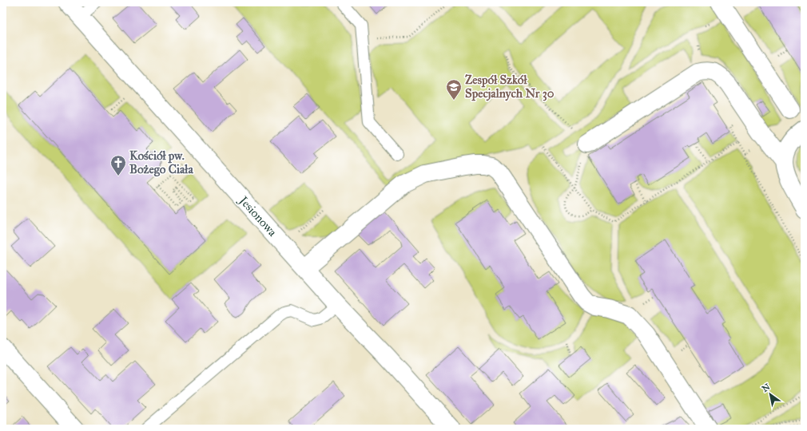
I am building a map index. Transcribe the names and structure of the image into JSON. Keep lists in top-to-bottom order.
{
  "streets": {
    "street": ["Jesionowa"]
  },
  "places": {
    "school or university": ["Zespół Szkół Specjalnych Nr 30"],
    "church": ["Kościół pw. Bożego Ciała"]
  },
  "north": "top left"
}
